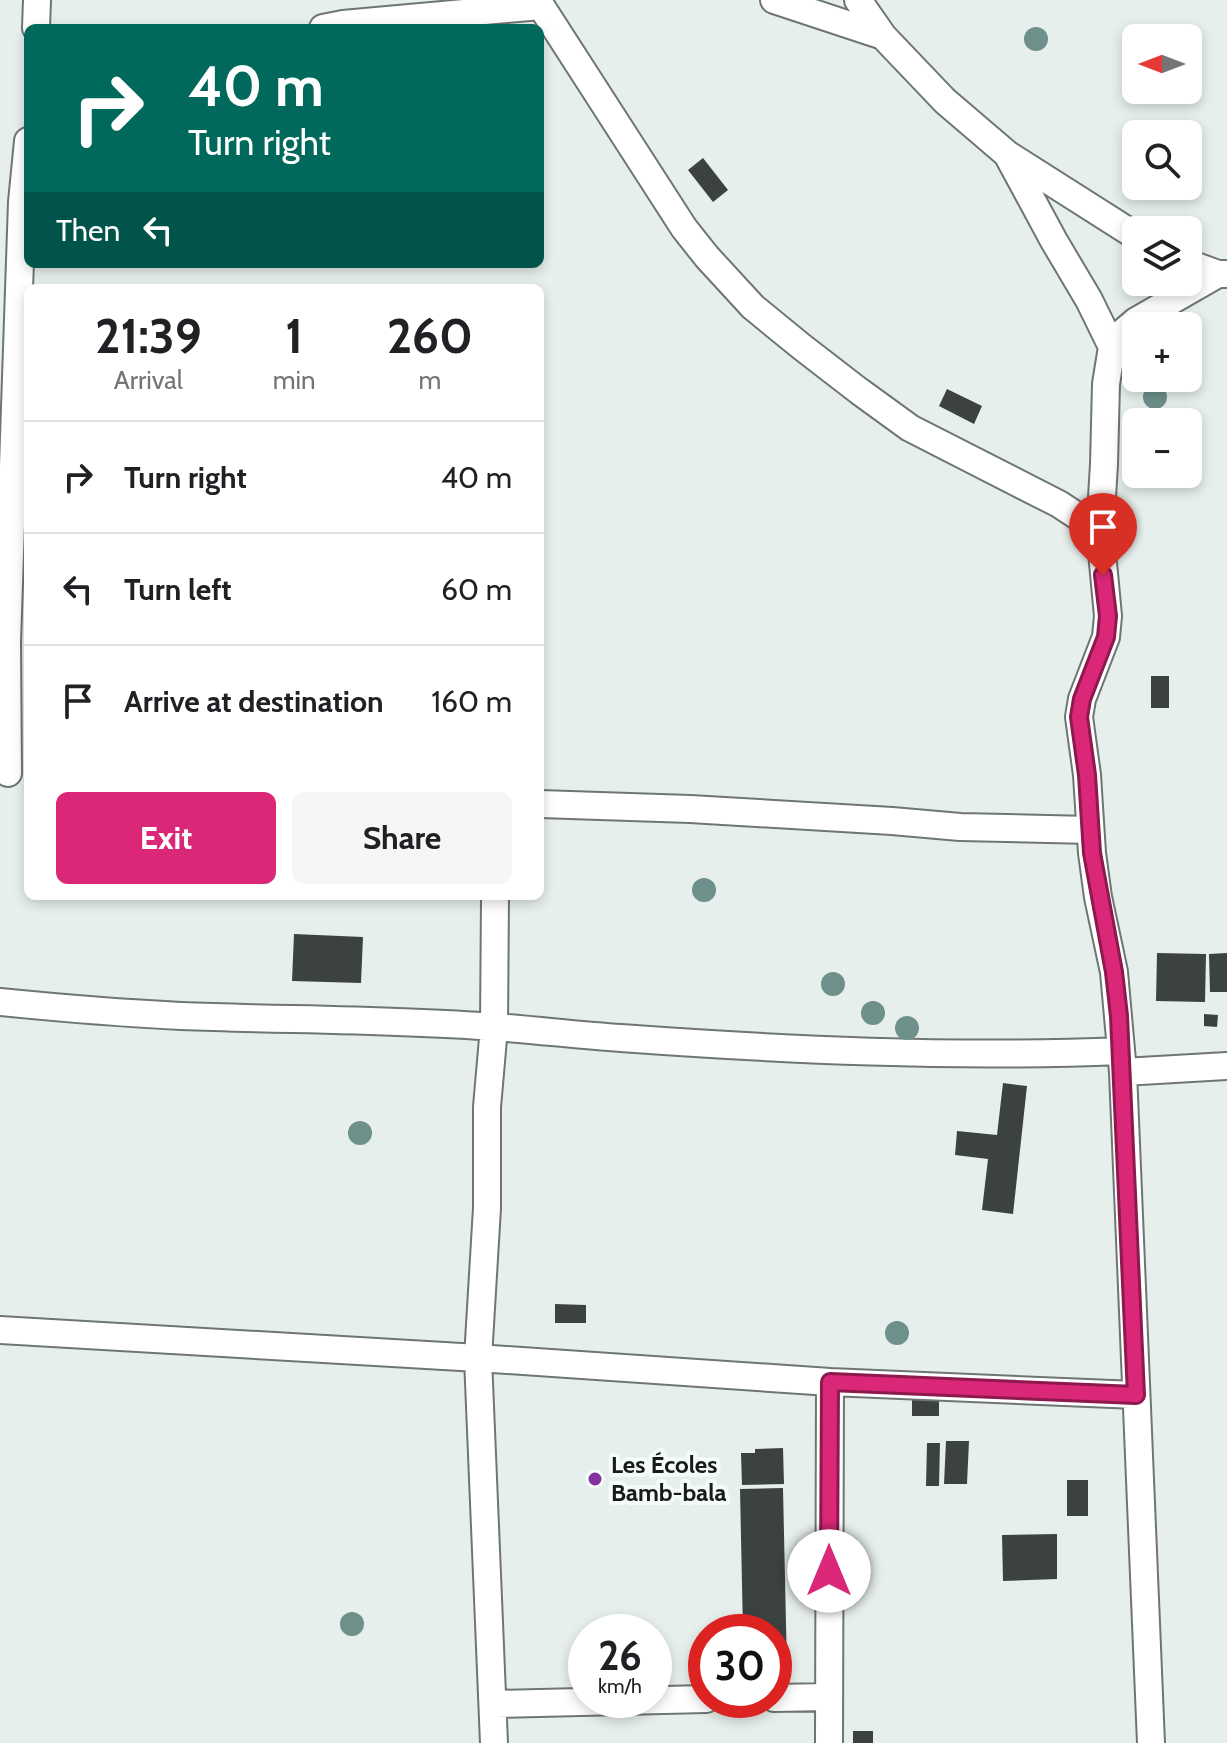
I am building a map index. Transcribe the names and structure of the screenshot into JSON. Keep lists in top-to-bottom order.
{
  "places": ["Les Écoles Bamb-bala"],
  "north": "left",
  "page": {
    "map_buttons": ["+", "−"],
    "turn": ["40 m", "Turn right"],
    "then": "Then",
    "eta": [
      "21:39",
      "Arrival",
      "1",
      "min",
      "260",
      "m"
    ],
    "list": [
      {
        "name": "Turn right",
        "value": "40 m"
      },
      {
        "name": "Turn left",
        "value": "60 m"
      },
      {
        "name": "Arrive at destination",
        "value": "160 m"
      }
    ],
    "buttons": ["Exit", "Share"],
    "speed": "26 km/h",
    "limit": "30"
  }
}
